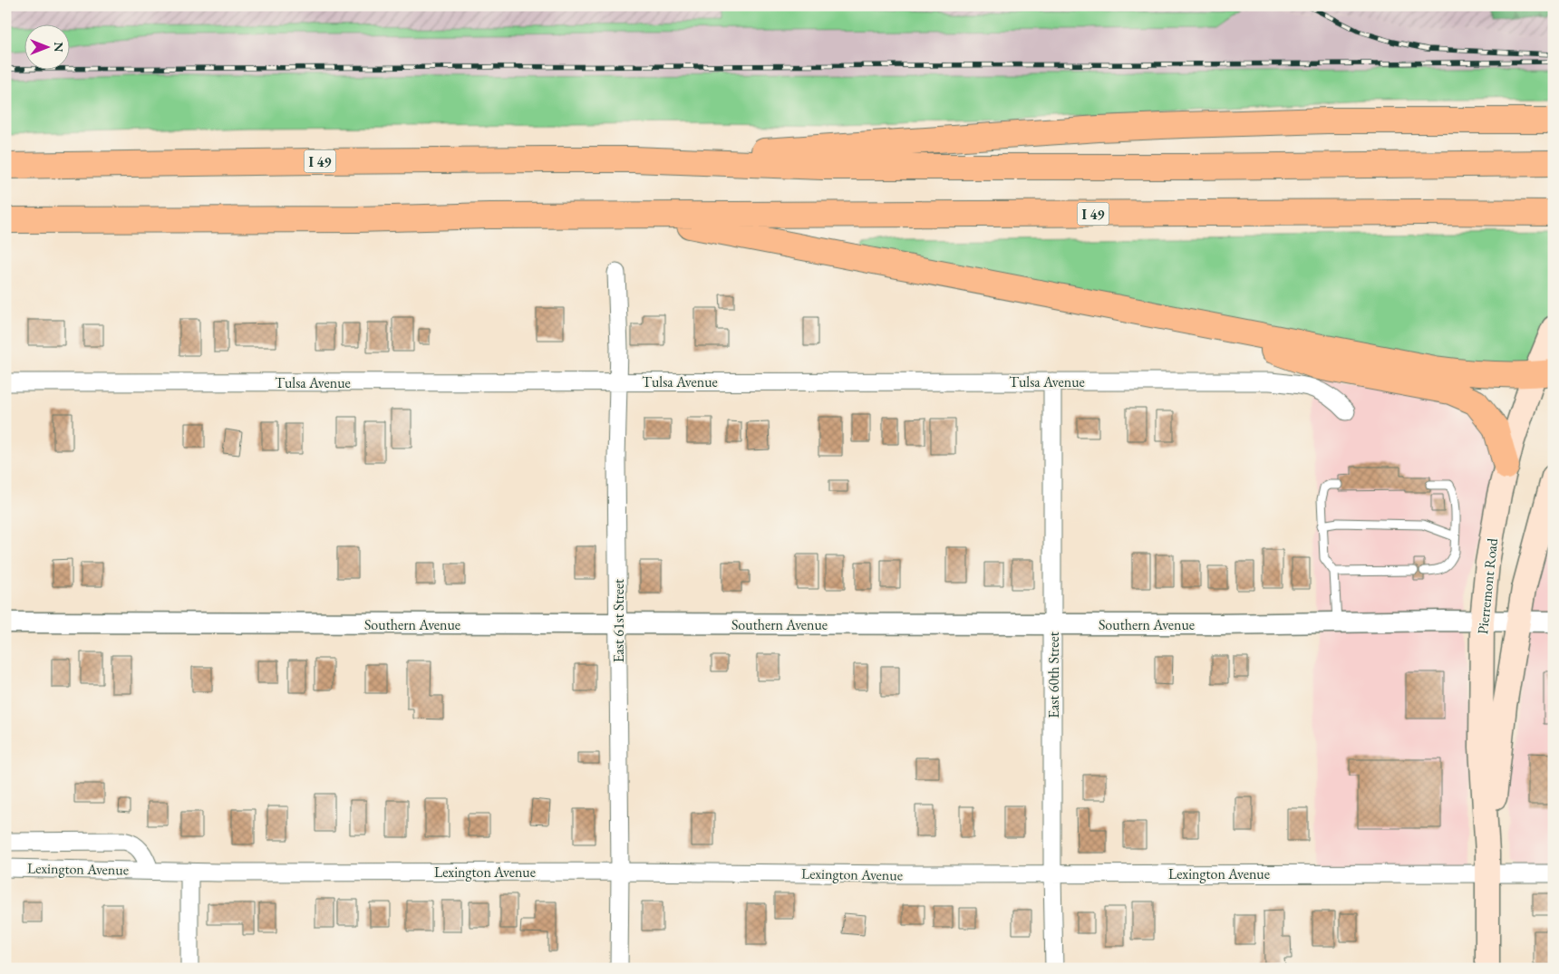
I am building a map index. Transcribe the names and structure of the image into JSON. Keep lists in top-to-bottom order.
{
  "streets": {
    "highway": ["I 49"],
    "main road": ["Pierremont Road"],
    "street": [
      "Tulsa Avenue",
      "East 61st Street",
      "Southern Avenue",
      "East 60th Street",
      "Lexington Avenue"
    ]
  },
  "crossings": [
    ["Tulsa Avenue", "East 61st Street"],
    ["Tulsa Avenue", "East 60th Street"],
    ["Pierremont Road", "Southern Avenue"],
    ["Pierremont Road", "Lexington Avenue"],
    ["East 61st Street", "Southern Avenue"],
    ["East 61st Street", "Lexington Avenue"],
    ["Southern Avenue", "East 60th Street"],
    ["East 60th Street", "Lexington Avenue"]
  ],
  "north": "right"
}
